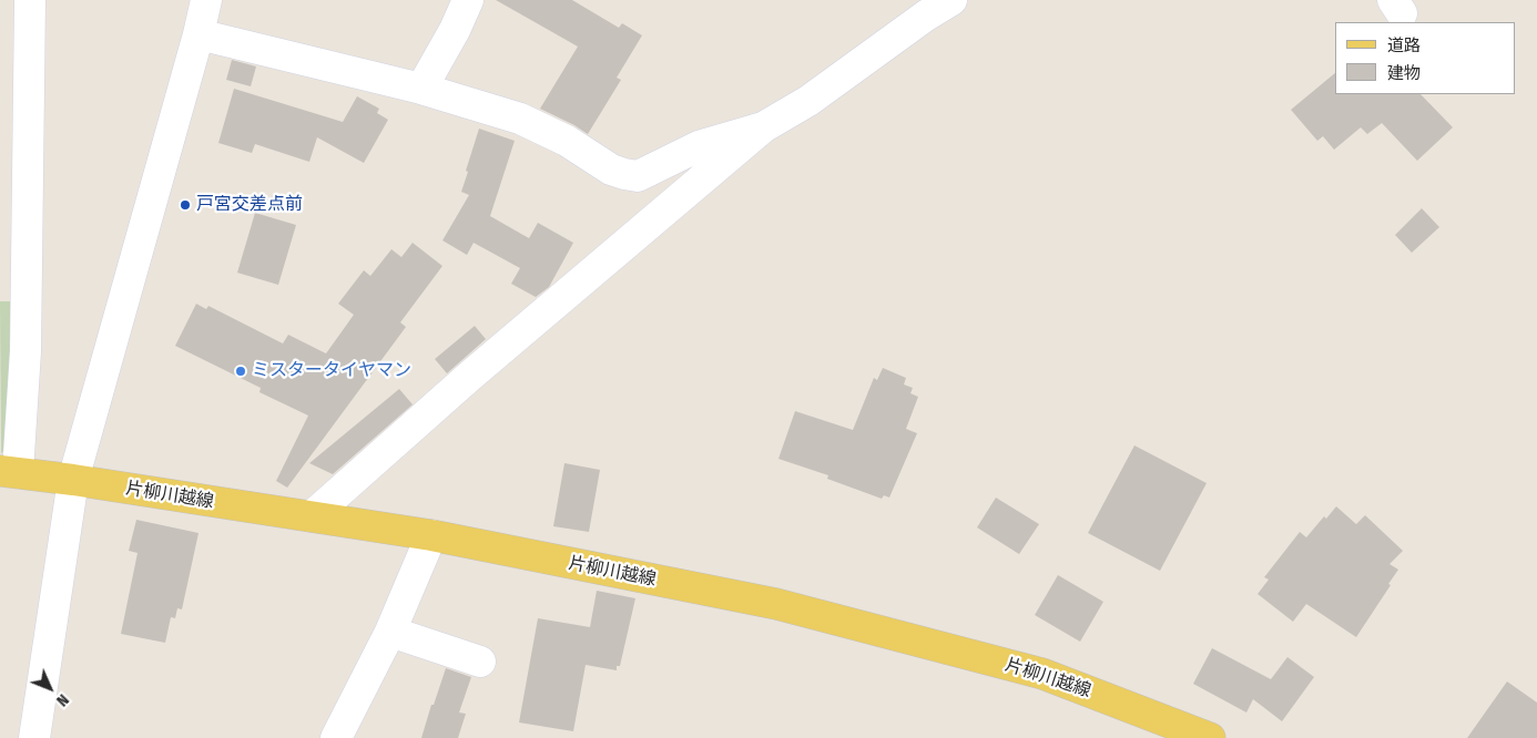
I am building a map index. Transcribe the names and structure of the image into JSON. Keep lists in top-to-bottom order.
{
  "streets": {
    "main road": ["片柳川越線"]
  },
  "places": ["戸宮交差点前", "ミスタータイヤマン"],
  "legend": ["道路", "建物"],
  "north": "bottom right"
}
